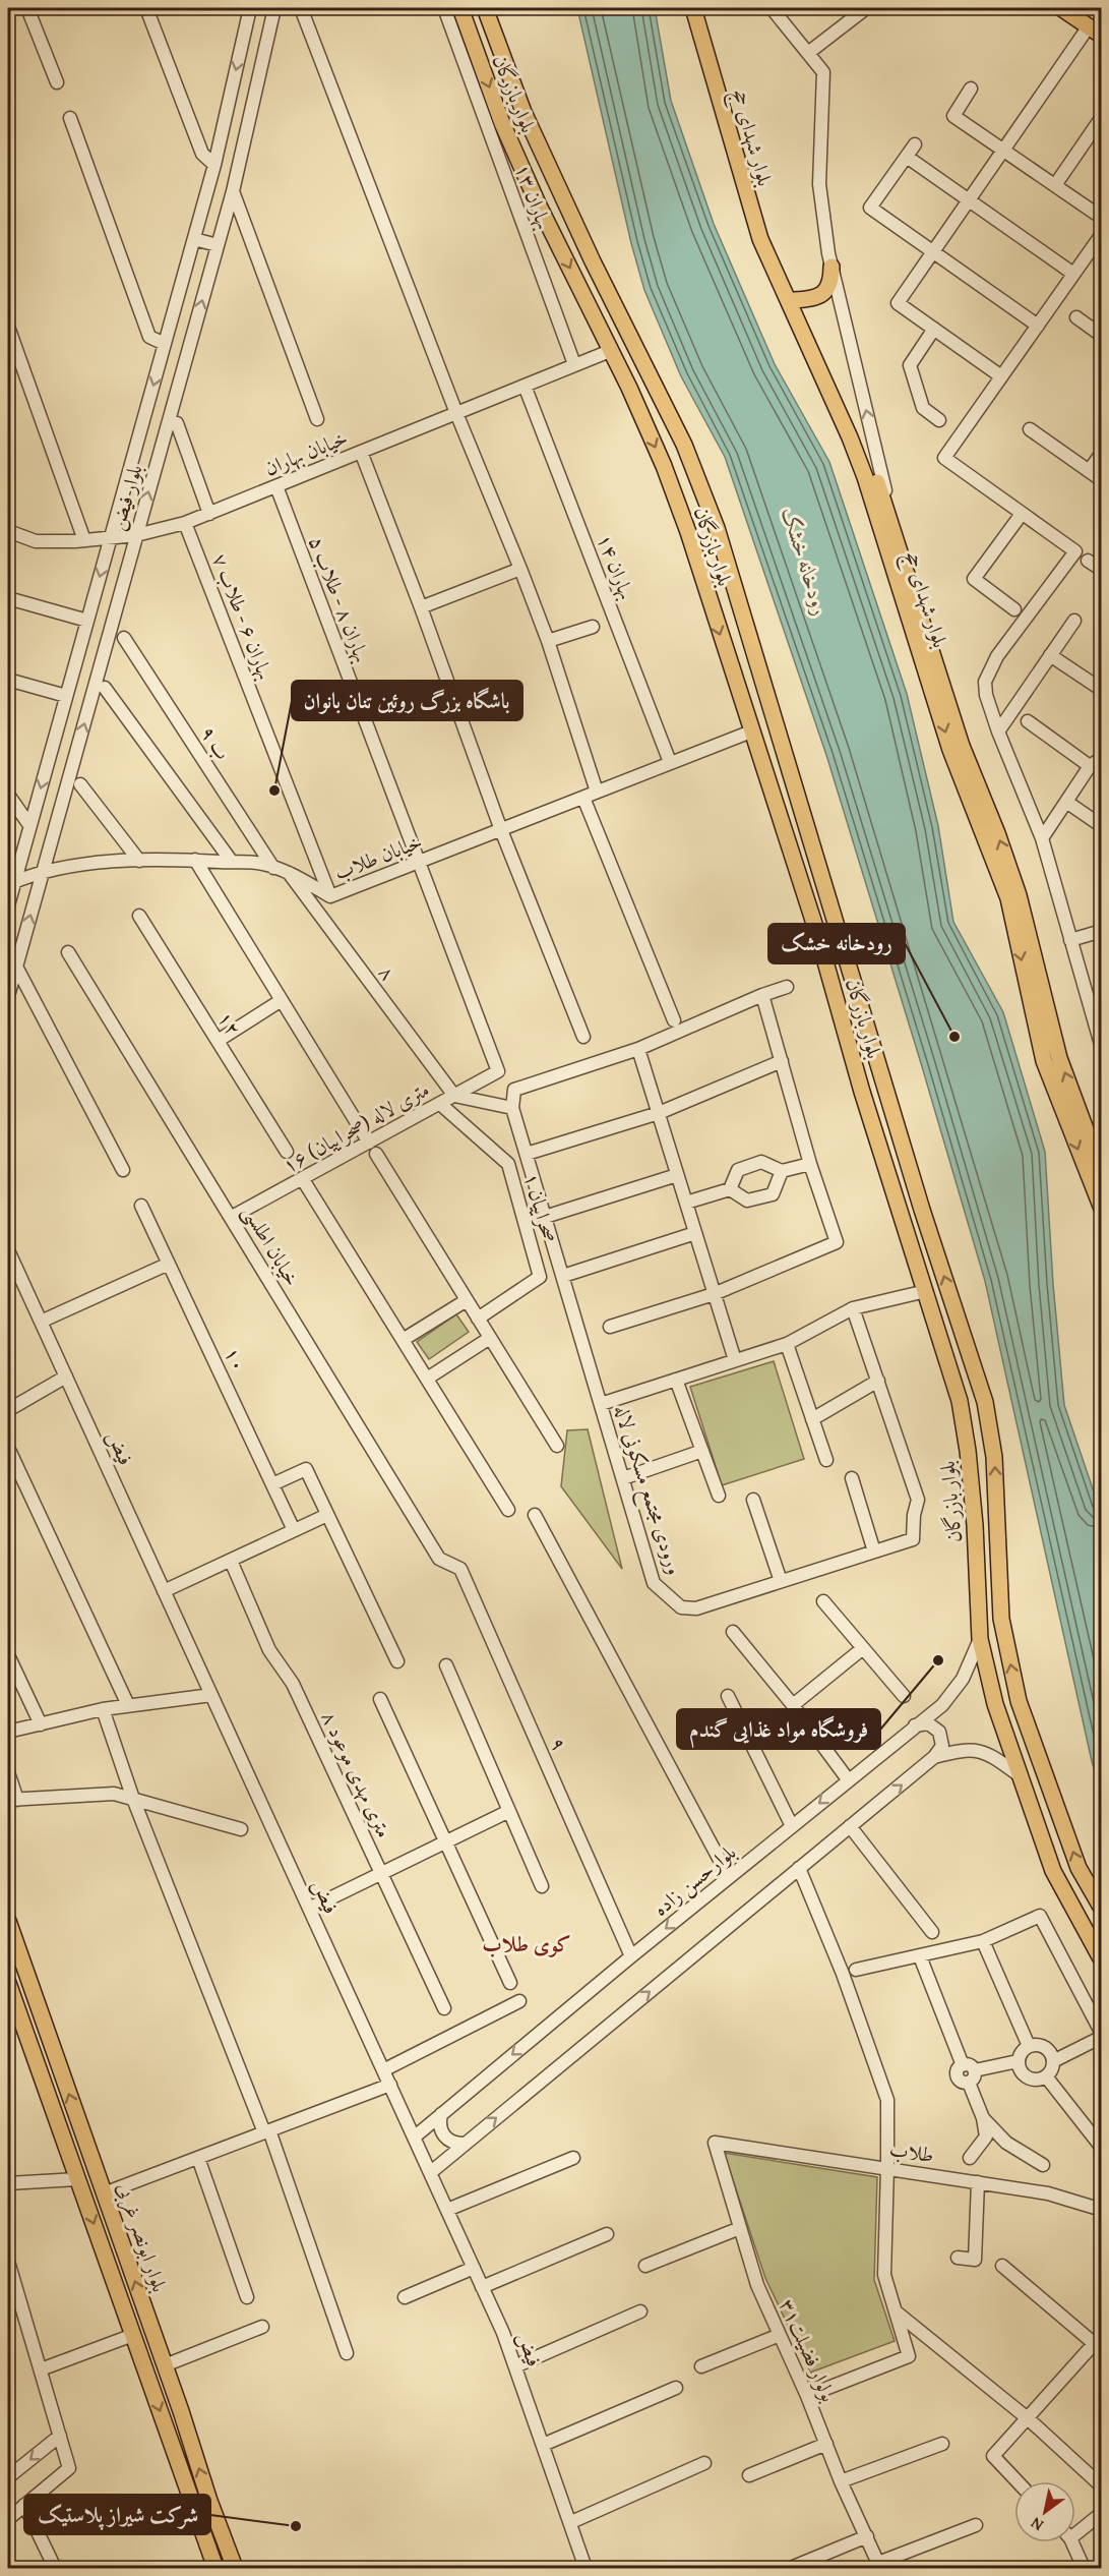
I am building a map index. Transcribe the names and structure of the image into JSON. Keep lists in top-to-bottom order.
{
  "streets": {
    "main road": ["بلوار بازرگان", "بلوار شهدای حج", "بلوار ابونصر غربی"],
    "street": [
      "بهاران ۱۳",
      "خیابان بهاران",
      "بلوار فیض",
      "بهاران ۱۴",
      "بهاران ۸ - طلاب ۵",
      "بهاران ۶ - طلاب ۷",
      "۹ ب",
      "خیابان طلاب",
      "۸",
      "۱۲",
      "۱۶ متری لاله (صحراییان)",
      "صحراییان ۱",
      "خيابان اطلسى",
      "۱۰",
      "فیض",
      "ورودی مجتمع مسکونی لاله",
      "۹",
      "۸ متری مهدی موعود",
      "بلوارحسن زاده",
      "طلاب",
      "بولوار فضیلت۳۱"
    ]
  },
  "crossings": [
    ["بلوار بازرگان", "خیابان بهاران"],
    ["بلوار بازرگان", "خیابان طلاب"],
    ["بلوار بازرگان", "بلوارحسن زاده"],
    ["بهاران ۱۳", "خیابان بهاران"],
    ["خیابان بهاران", "بلوار فیض"],
    ["خیابان بهاران", "بهاران ۱۴"],
    ["خیابان بهاران", "بهاران ۸ - طلاب ۵"],
    ["خیابان بهاران", "بهاران ۶ - طلاب ۷"],
    ["بلوار فیض", "خیابان طلاب"],
    ["بهاران ۱۴", "خیابان طلاب"],
    ["بهاران ۸ - طلاب ۵", "خیابان طلاب"],
    ["بهاران ۸ - طلاب ۵", "۱۶ متری لاله (صحراییان)"],
    ["بهاران ۶ - طلاب ۷", "خیابان طلاب"],
    ["۹ ب", "خیابان طلاب"],
    ["خیابان طلاب", "۸"],
    ["۸", "۱۶ متری لاله (صحراییان)"],
    ["۱۶ متری لاله (صحراییان)", "صحراییان ۱"],
    ["۱۶ متری لاله (صحراییان)", "خيابان اطلسى"],
    ["خيابان اطلسى", "۹"],
    ["فیض", "بلوارحسن زاده"],
    ["۹", "بلوارحسن زاده"],
    ["طلاب", "بولوار فضیلت۳۱"]
  ],
  "districts": ["کوی طلاب"],
  "water": ["رودخانه خشک"],
  "places": [
    "باشگاه بزرگ روئین تنان بانوان",
    "رودخانه خشک",
    "فروشگاه مواد غذایی گندم",
    "شرکت شیراز پلاستیک"
  ],
  "north": "bottom left"
}
